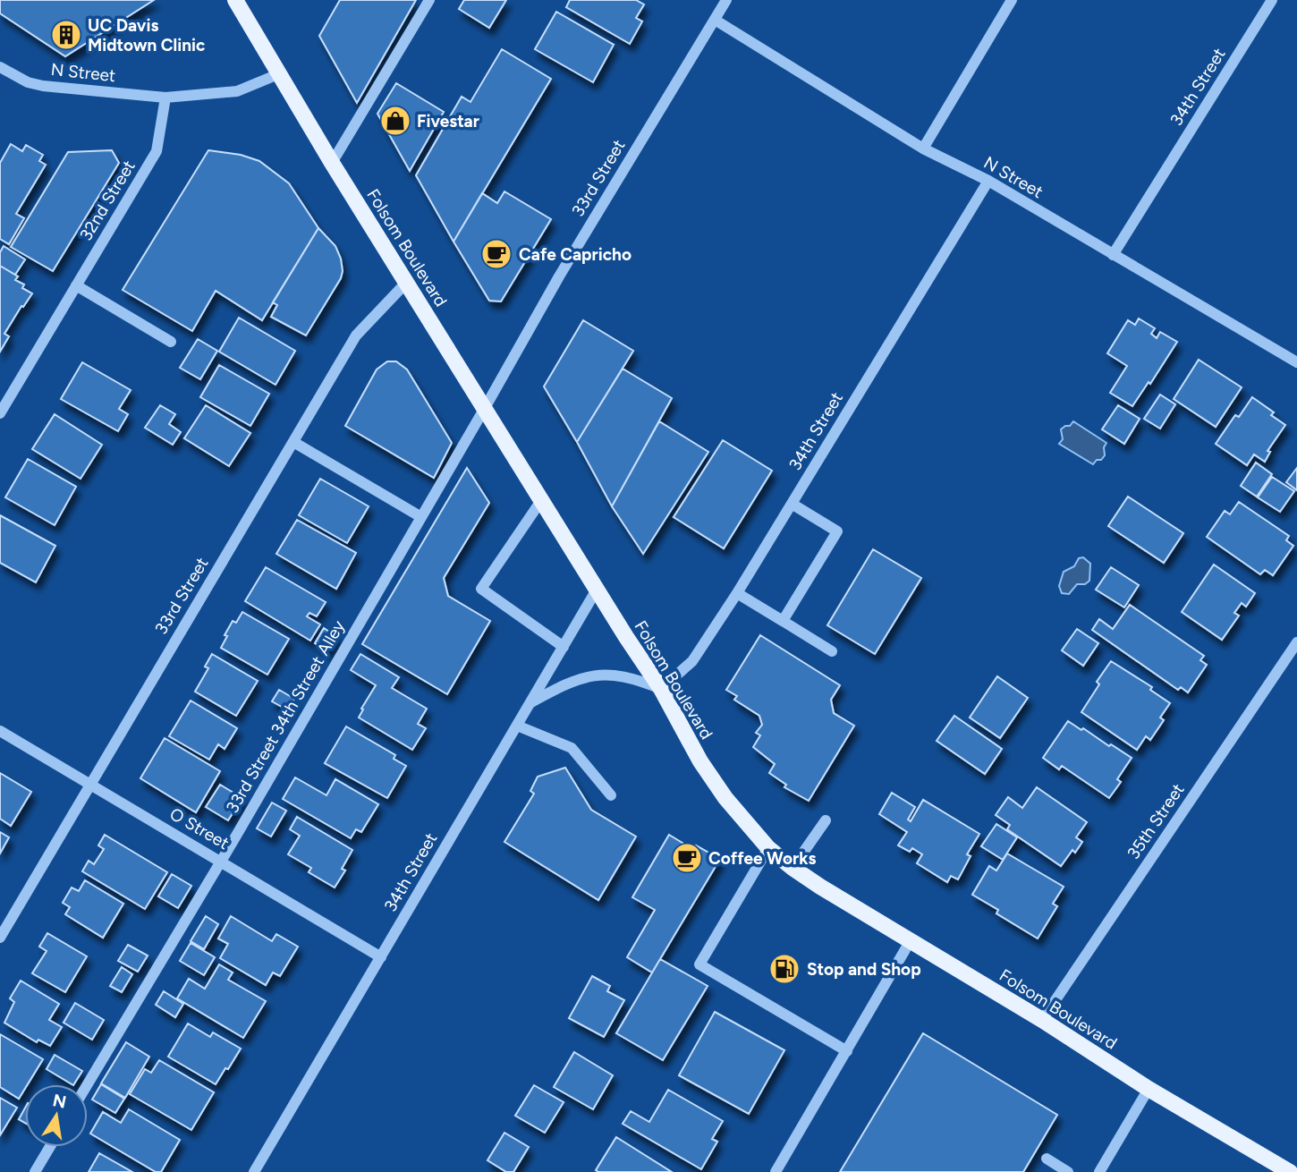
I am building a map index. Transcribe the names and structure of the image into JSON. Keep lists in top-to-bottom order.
{
  "streets": {
    "main road": ["Folsom Boulevard"],
    "street": [
      "N Street",
      "34th Street",
      "33rd Street",
      "32nd Street",
      "33rd Street 34th Street Alley",
      "35th Street",
      "O Street"
    ]
  },
  "crossings": [
    ["N Street", "34th Street"],
    ["N Street", "33rd Street"],
    ["N Street", "32nd Street"],
    ["34th Street", "Folsom Boulevard"],
    ["34th Street", "O Street"],
    ["33rd Street", "Folsom Boulevard"],
    ["33rd Street", "33rd Street 34th Street Alley"],
    ["33rd Street", "O Street"],
    ["Folsom Boulevard", "33rd Street 34th Street Alley"],
    ["Folsom Boulevard", "35th Street"],
    ["33rd Street 34th Street Alley", "O Street"]
  ],
  "places": {
    "building": ["UC Davis Midtown Clinic"],
    "shop": ["Fivestar"],
    "cafe": ["Cafe Capricho", "Coffee Works"],
    "fuel station": ["Stop and Shop"]
  },
  "north": "top"
}
